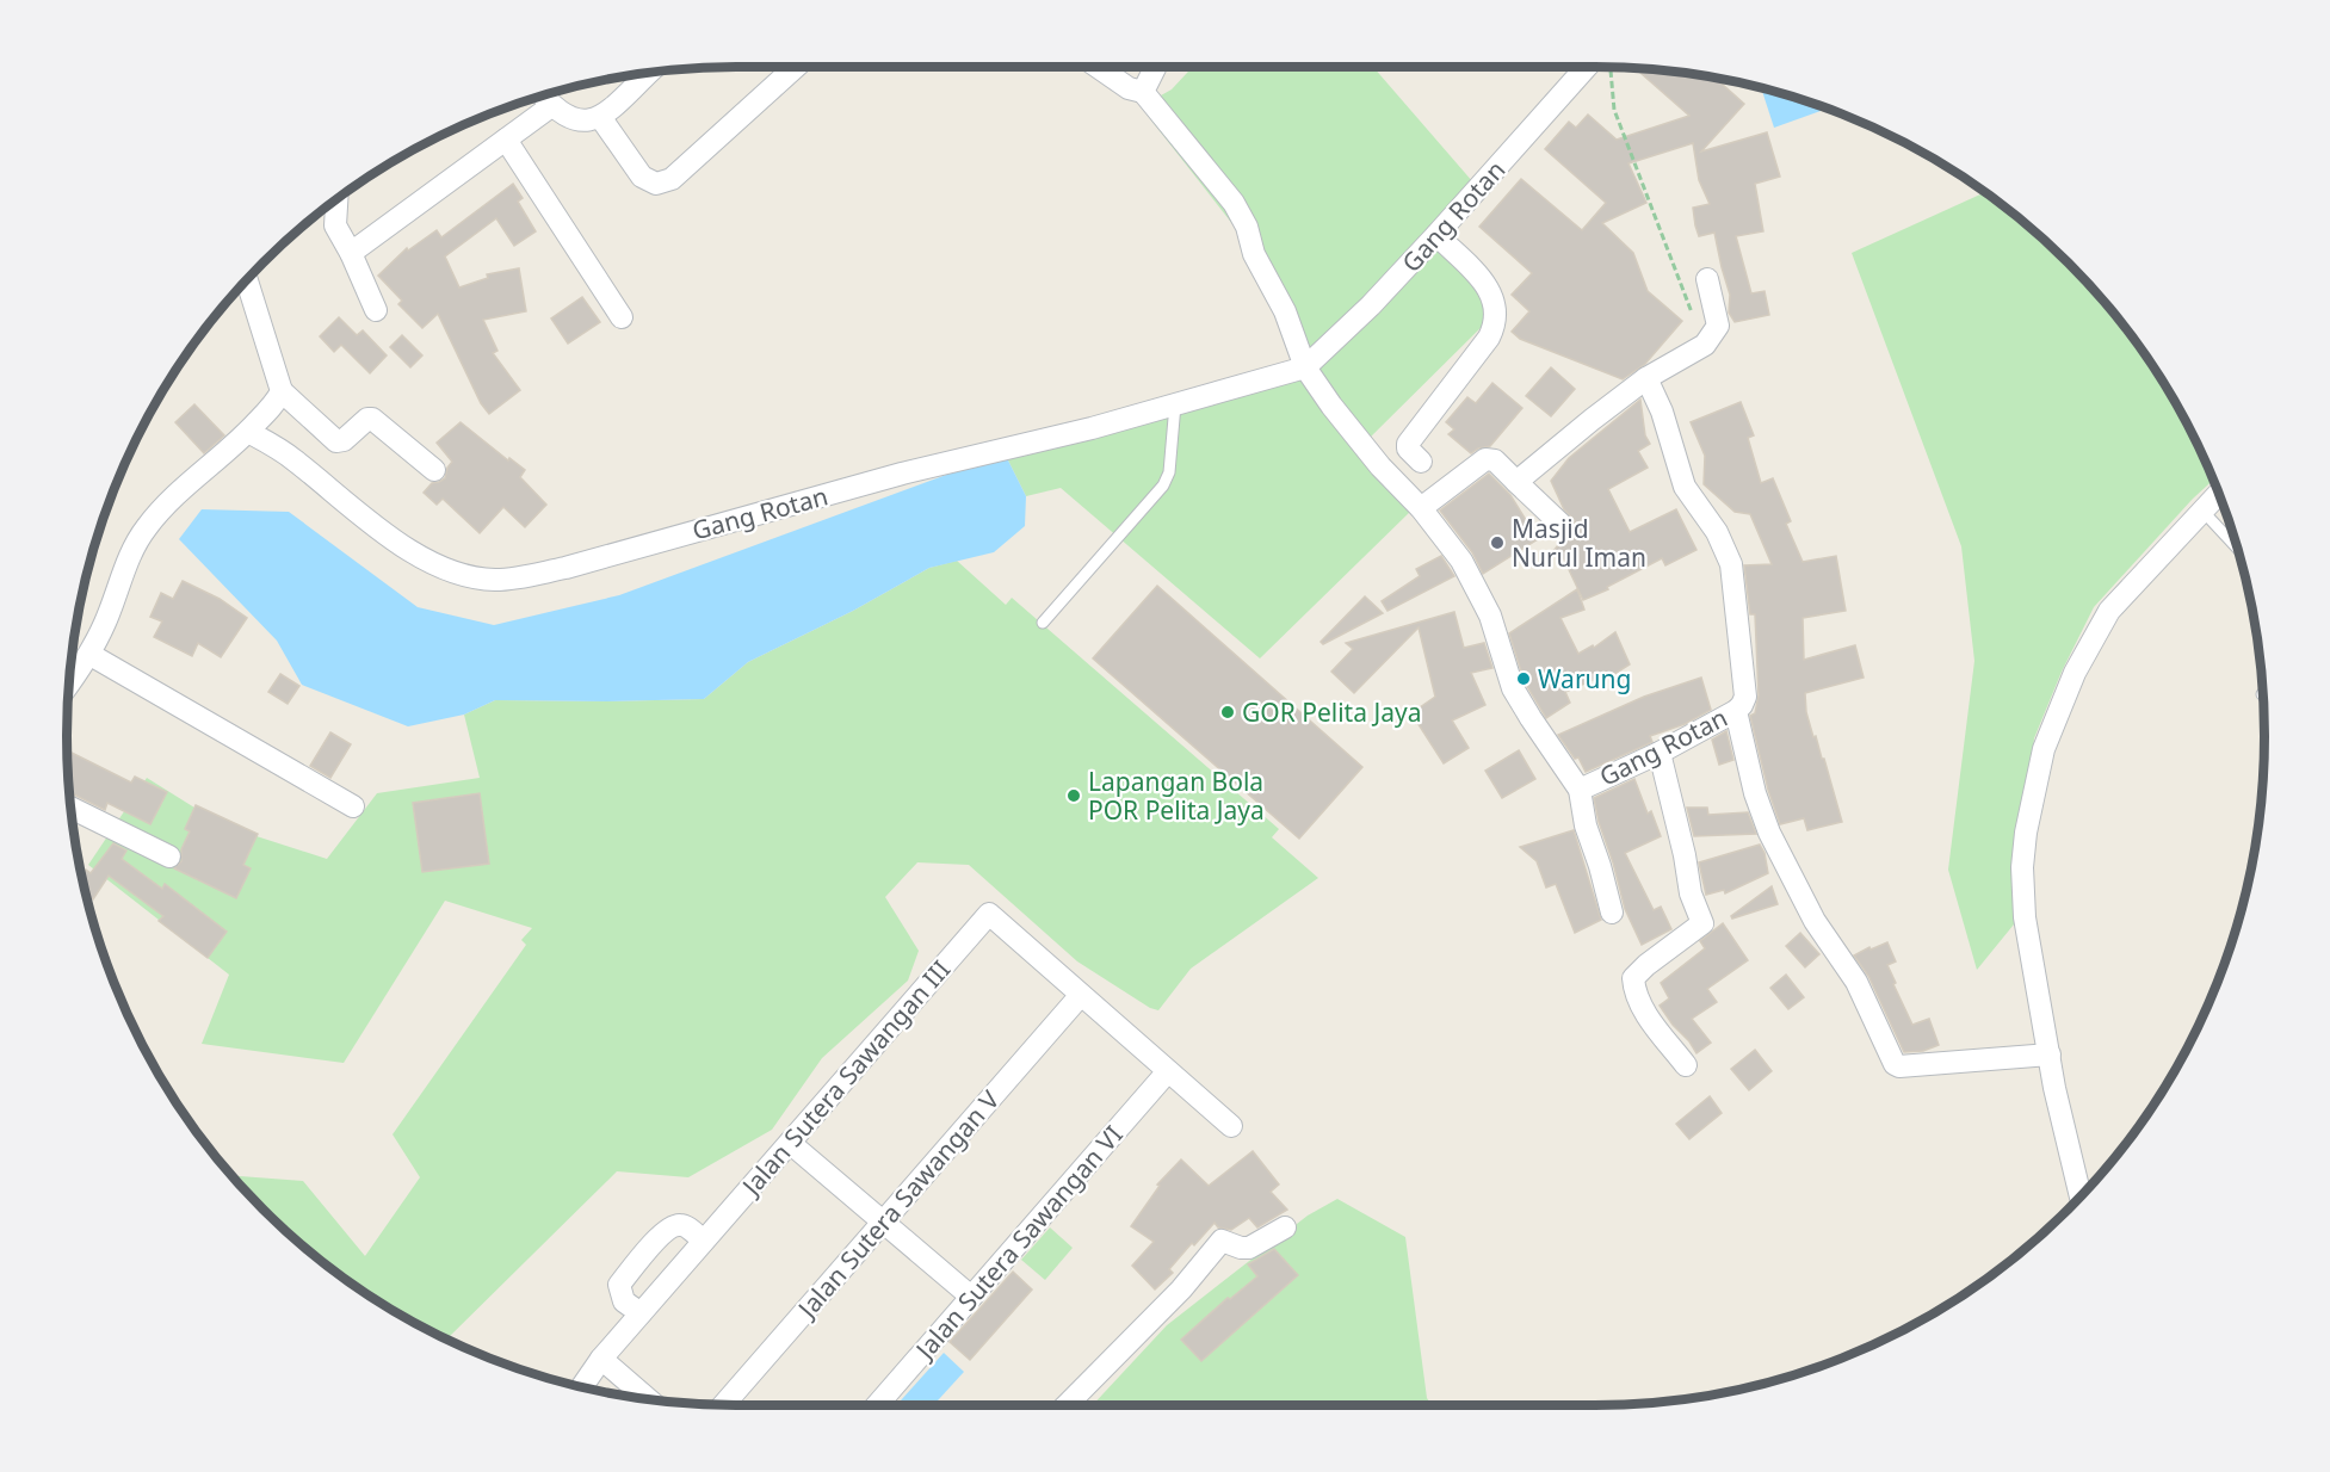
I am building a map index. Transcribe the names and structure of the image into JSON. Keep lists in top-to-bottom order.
{
  "streets": {
    "street": [
      "Gang Rotan",
      "Jalan Sutera Sawangan III",
      "Jalan Sutera Sawangan V",
      "Jalan Sutera Sawangan VI"
    ]
  },
  "crossings": [
    ["Jalan Sutera Sawangan III", "Jalan Sutera Sawangan V"]
  ],
  "places": [
    "Masjid Nurul Iman",
    "Warung",
    "GOR Pelita Jaya",
    "Lapangan Bola POR Pelita Jaya"
  ]
}
